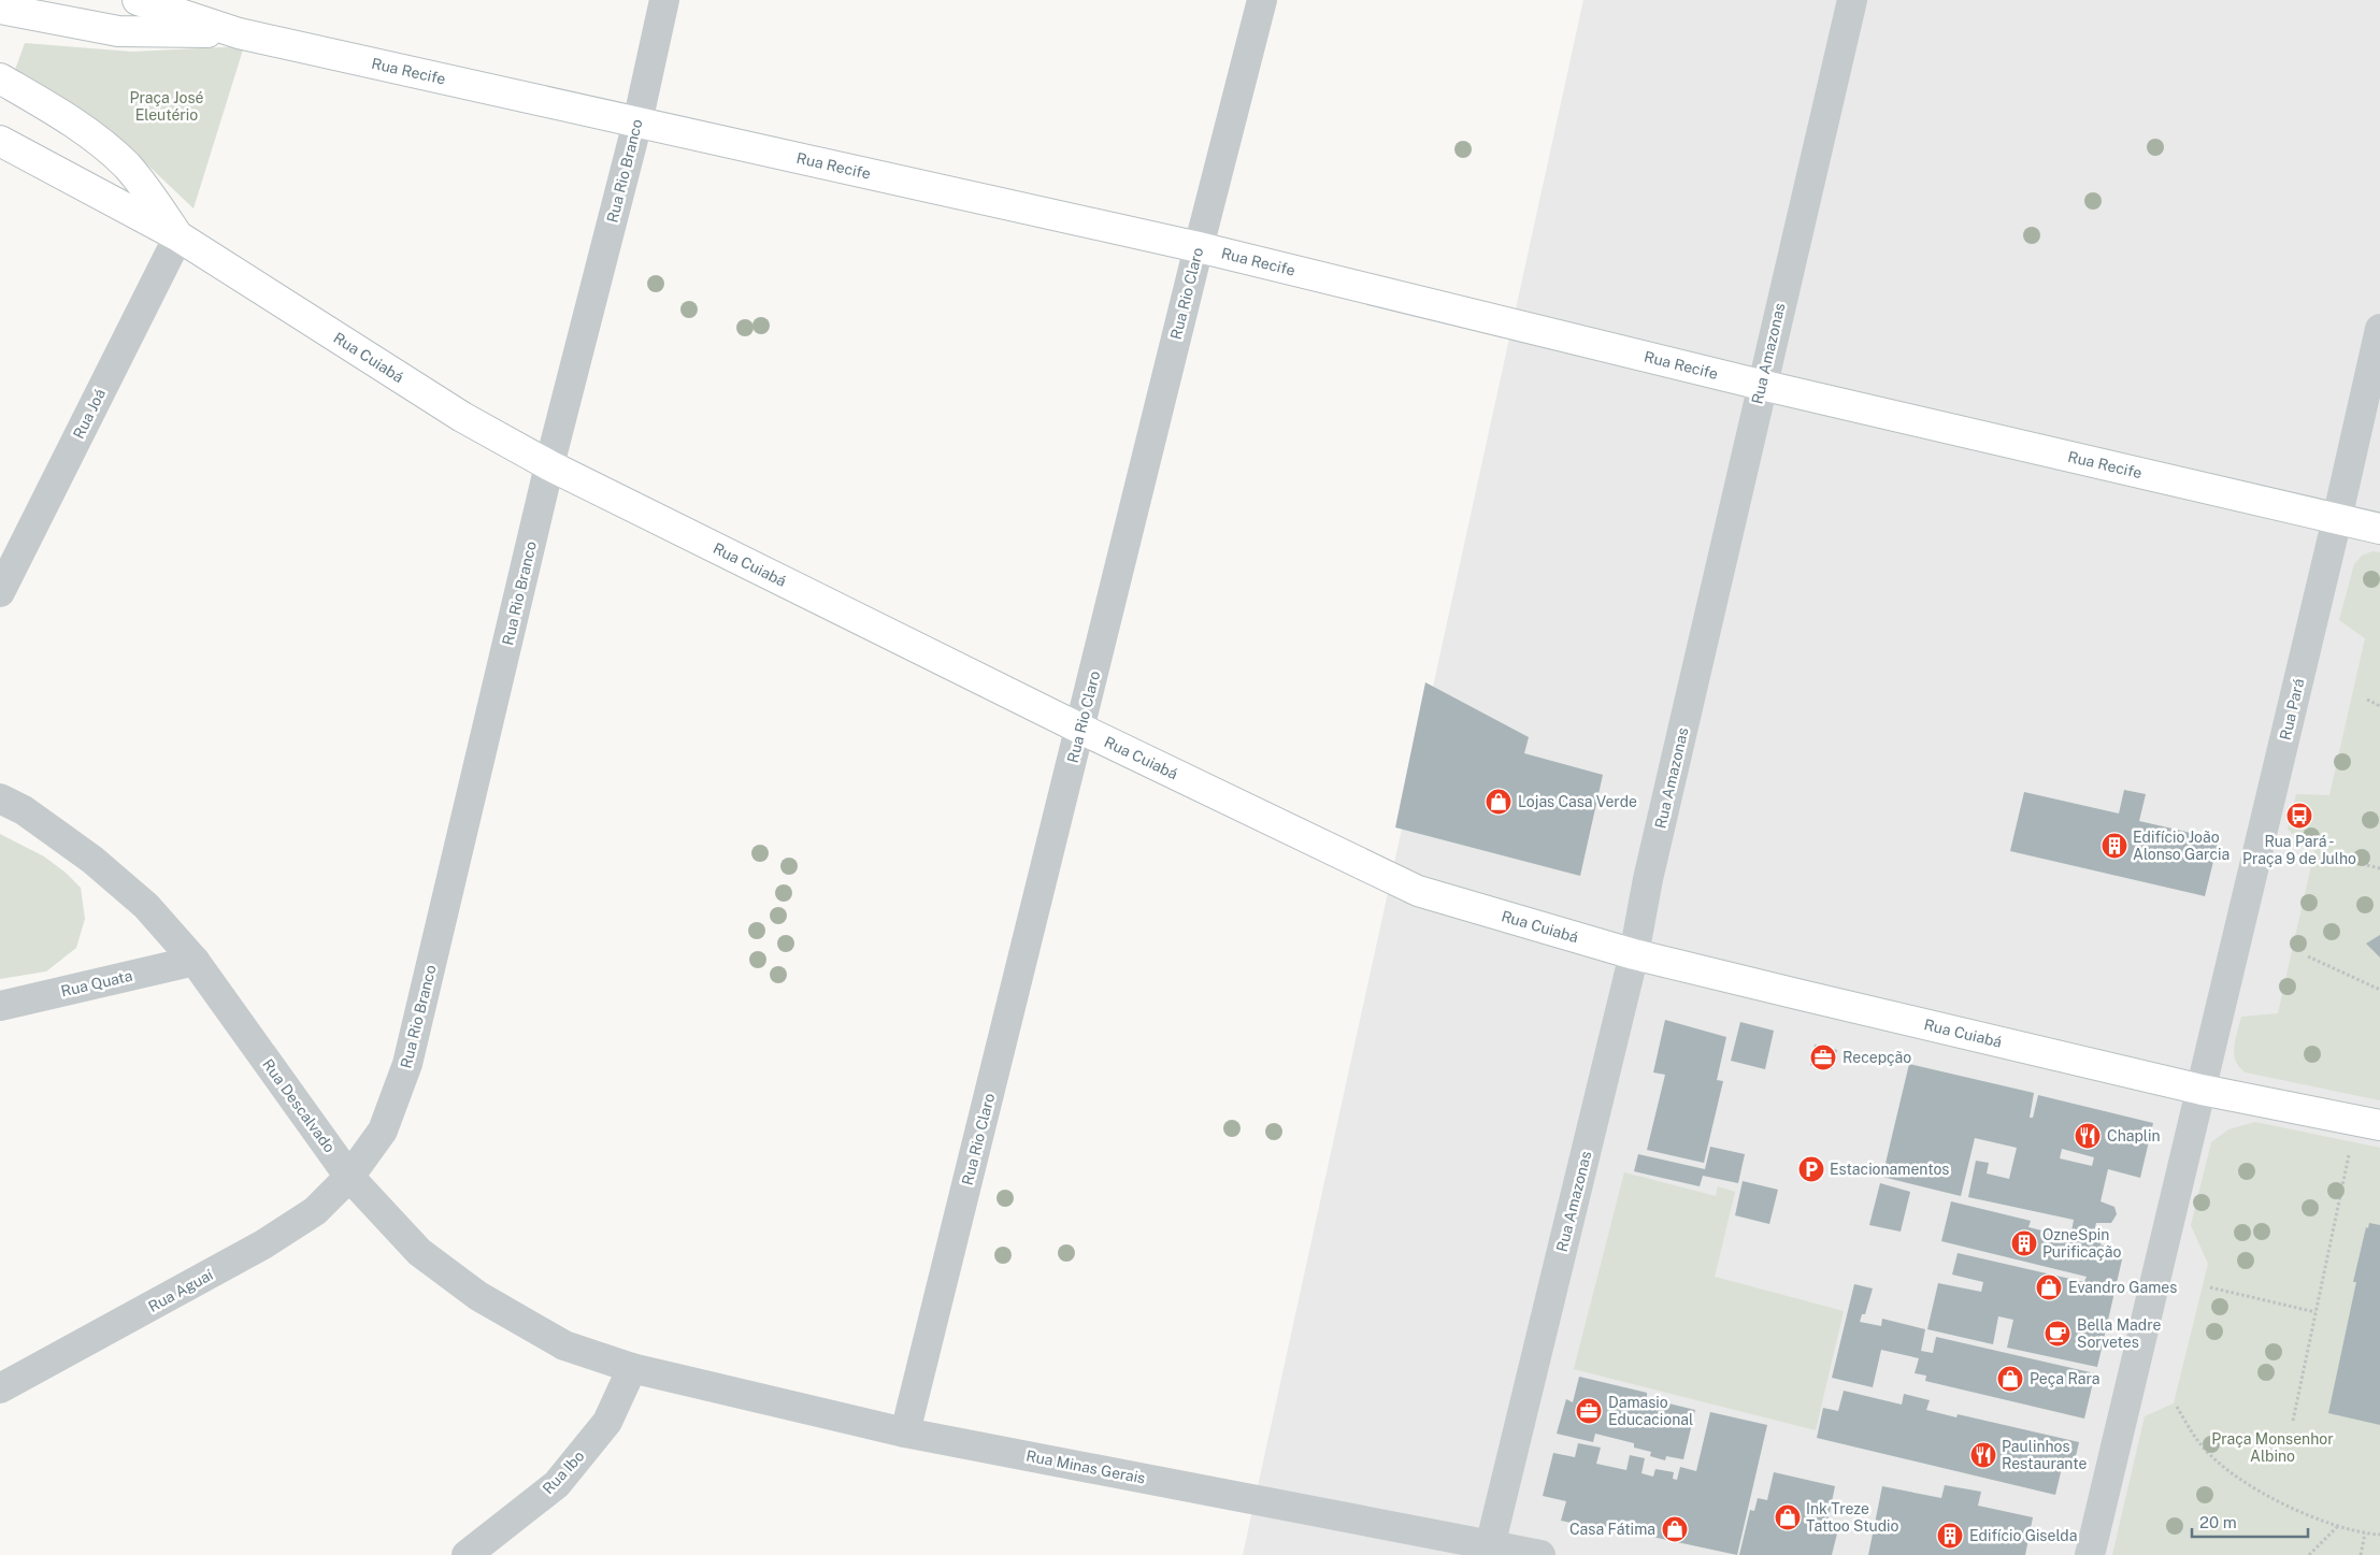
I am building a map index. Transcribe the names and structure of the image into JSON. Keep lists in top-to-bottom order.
{
  "streets": {
    "main road": ["Rua Recife", "Rua Cuiabá"],
    "street": [
      "Rua Rio Branco",
      "Rua Rio Claro",
      "Rua Amazonas",
      "Rua Joá",
      "Rua Pará",
      "Rua Quata",
      "Rua Descalvado",
      "Rua Aguaí",
      "Rua Minas Gerais",
      "Rua Ibo"
    ]
  },
  "crossings": [
    ["Rua Recife", "Rua Rio Branco"],
    ["Rua Recife", "Rua Rio Claro"],
    ["Rua Recife", "Rua Amazonas"],
    ["Rua Recife", "Rua Pará"],
    ["Rua Rio Branco", "Rua Cuiabá"],
    ["Rua Rio Branco", "Rua Descalvado"],
    ["Rua Rio Branco", "Rua Aguaí"],
    ["Rua Rio Claro", "Rua Cuiabá"],
    ["Rua Rio Claro", "Rua Minas Gerais"],
    ["Rua Amazonas", "Rua Cuiabá"],
    ["Rua Amazonas", "Rua Minas Gerais"],
    ["Rua Cuiabá", "Rua Joá"],
    ["Rua Cuiabá", "Rua Pará"],
    ["Rua Quata", "Rua Descalvado"],
    ["Rua Descalvado", "Rua Aguaí"],
    ["Rua Descalvado", "Rua Minas Gerais"],
    ["Rua Descalvado", "Rua Ibo"],
    ["Rua Minas Gerais", "Rua Ibo"]
  ],
  "parks": ["Praça José Eleutério", "Praça Monsenhor Albino"],
  "places": {
    "shop": [
      "Lojas Casa Verde",
      "Evandro Games",
      "Peça Rara",
      "Ink Treze Tattoo Studio",
      "Casa Fátima"
    ],
    "bus stop": ["Rua Pará - Praça 9 de Julho"],
    "building": ["Edifício João Alonso Garcia", "OzneSpin Purificação", "Edifício Giselda"],
    "office": ["Recepção", "Damasio Educacional"],
    "restaurant": ["Chaplin", "Paulinhos Restaurante"],
    "parking": ["Estacionamentos"],
    "cafe": ["Bella Madre Sorvetes"]
  },
  "scale_bar": "20 m"
}
